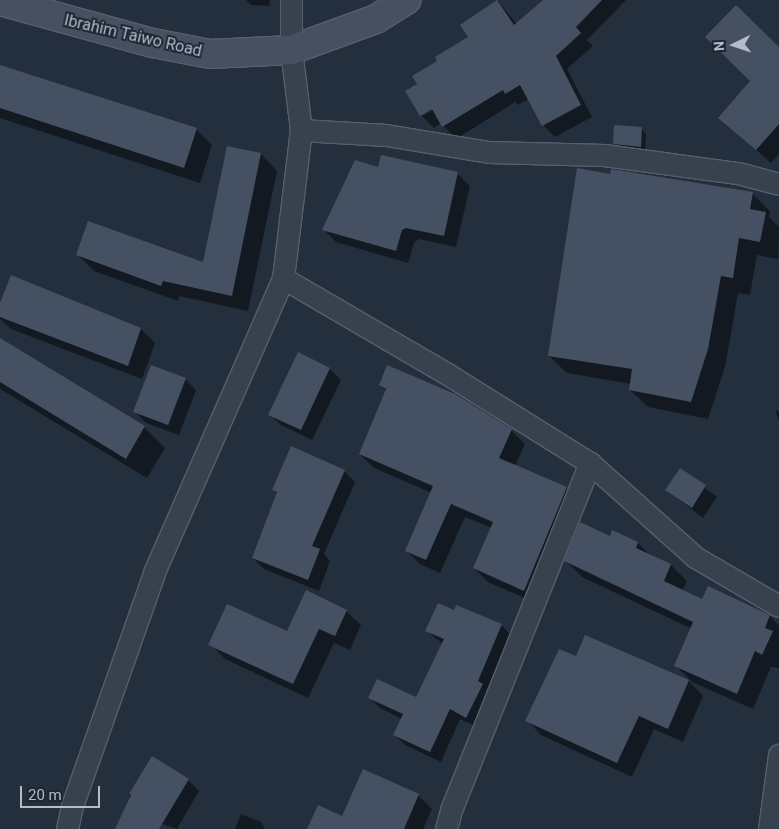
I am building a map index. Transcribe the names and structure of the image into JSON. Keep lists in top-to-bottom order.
{
  "streets": {
    "main road": ["Ibrahim Taiwo Road"]
  },
  "scale_bar": "20 m",
  "north": "left"
}
